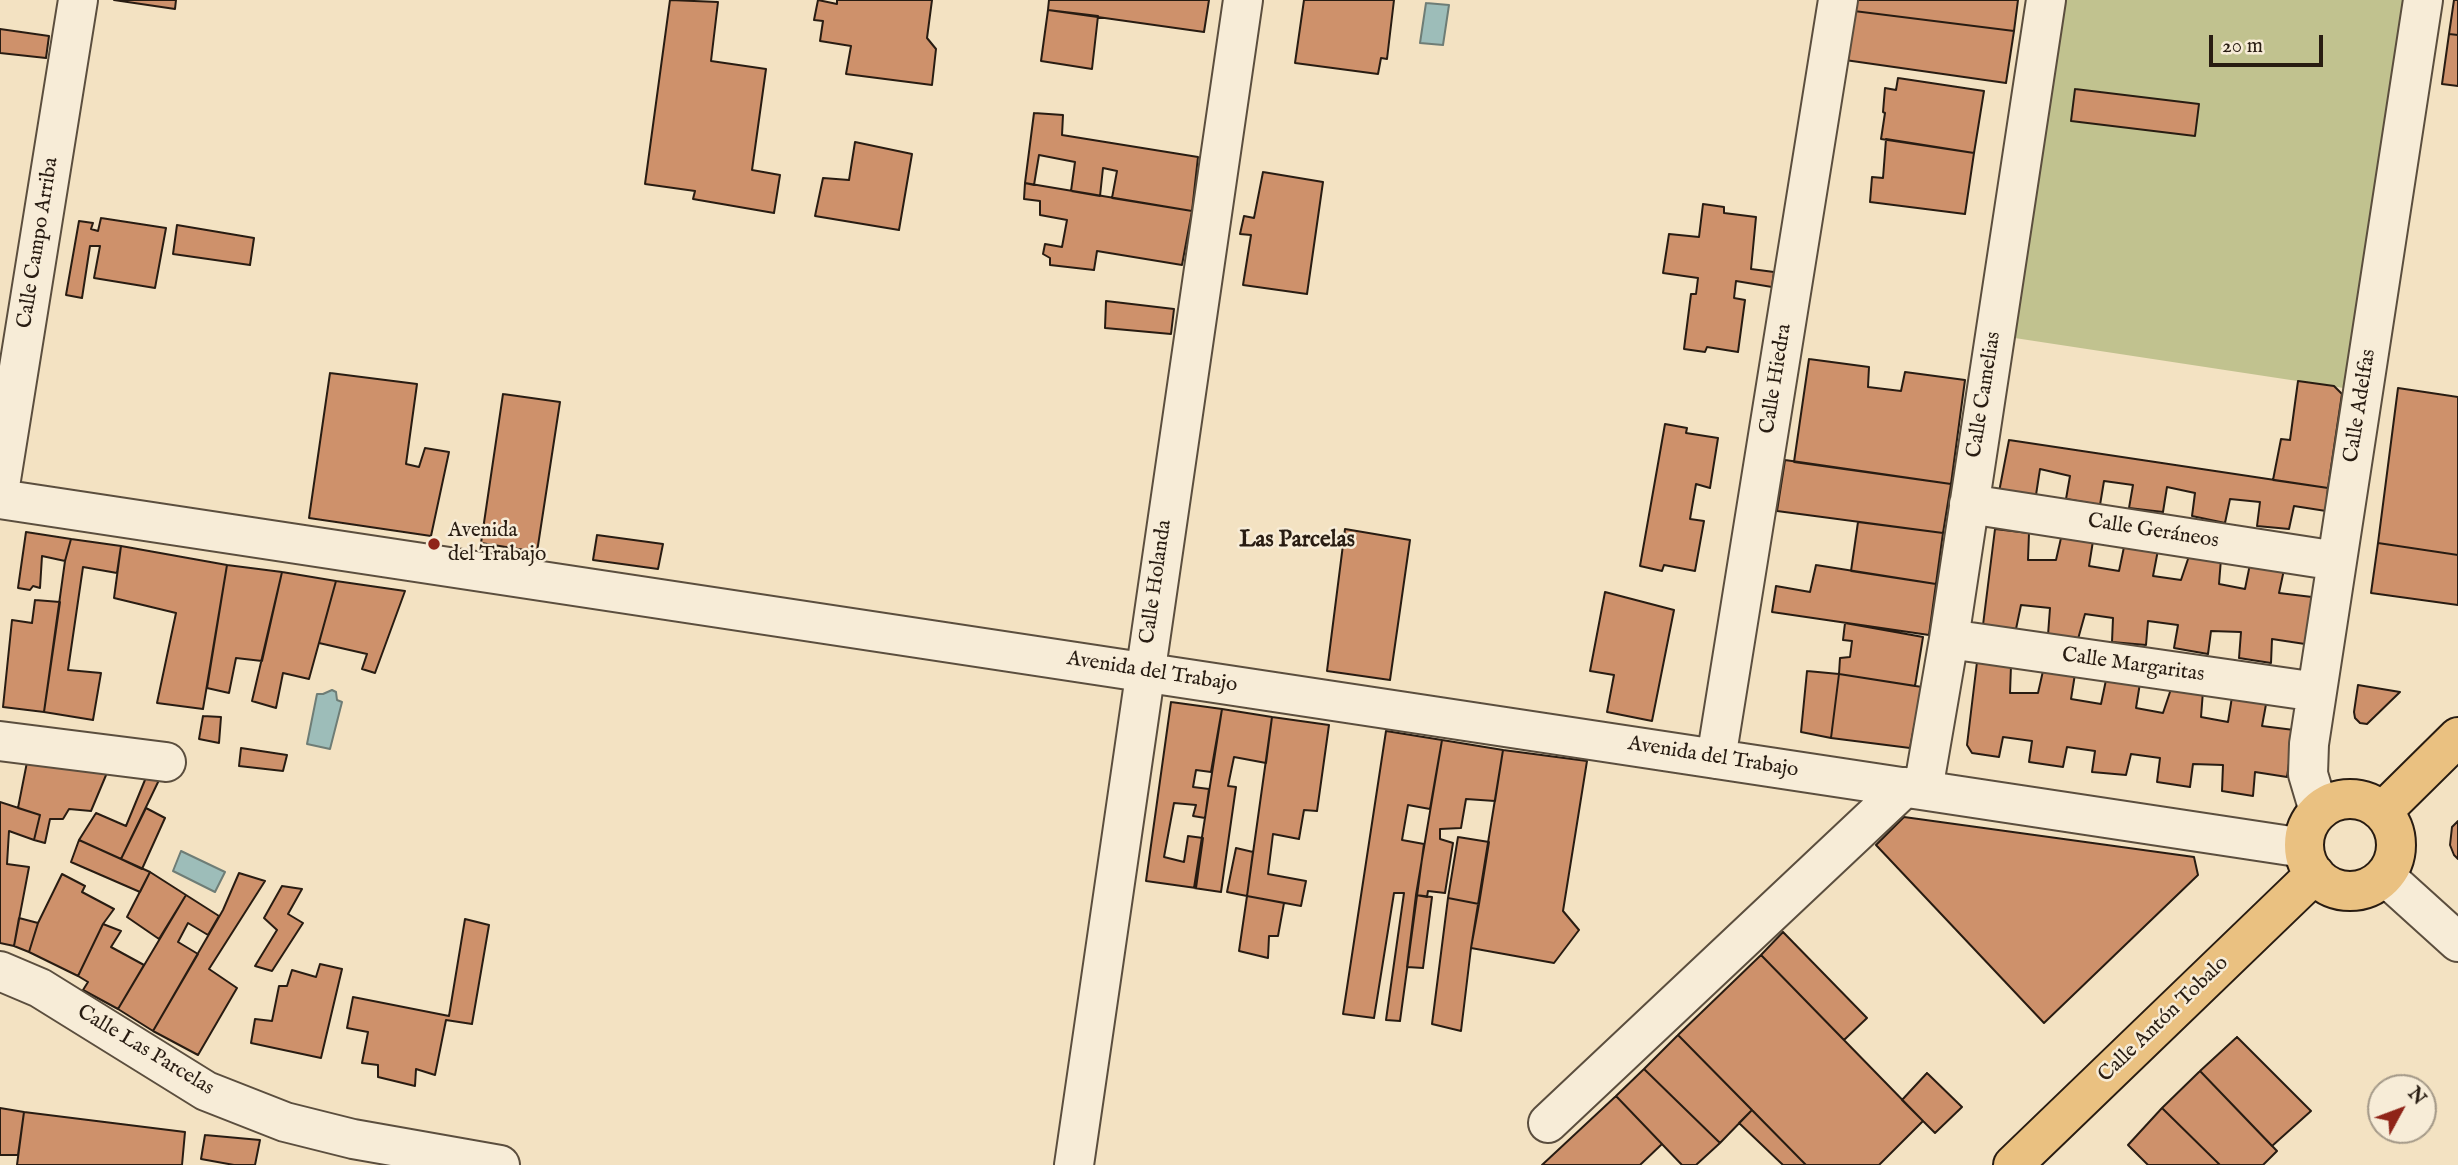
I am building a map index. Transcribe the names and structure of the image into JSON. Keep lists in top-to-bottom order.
{
  "streets": {
    "main road": ["Calle Antón Tobalo"],
    "street": [
      "Calle Campo Arriba",
      "Calle Hiedra",
      "Calle Camelias",
      "Calle Adelfas",
      "Calle Geráneos",
      "Calle Holanda",
      "Calle Margaritas",
      "Avenida del Trabajo",
      "Calle Las Parcelas"
    ]
  },
  "crossings": [
    ["Calle Hiedra", "Avenida del Trabajo"],
    ["Calle Camelias", "Calle Geráneos"],
    ["Calle Camelias", "Calle Margaritas"],
    ["Calle Camelias", "Avenida del Trabajo"],
    ["Calle Adelfas", "Calle Geráneos"],
    ["Calle Adelfas", "Calle Margaritas"],
    ["Calle Adelfas", "Avenida del Trabajo"],
    ["Calle Adelfas", "Calle Antón Tobalo"],
    ["Calle Holanda", "Avenida del Trabajo"],
    ["Avenida del Trabajo", "Calle Antón Tobalo"]
  ],
  "districts": ["Las Parcelas"],
  "places": ["Avenida del Trabajo"],
  "scale_bar": "20 m",
  "north": "top right"
}
